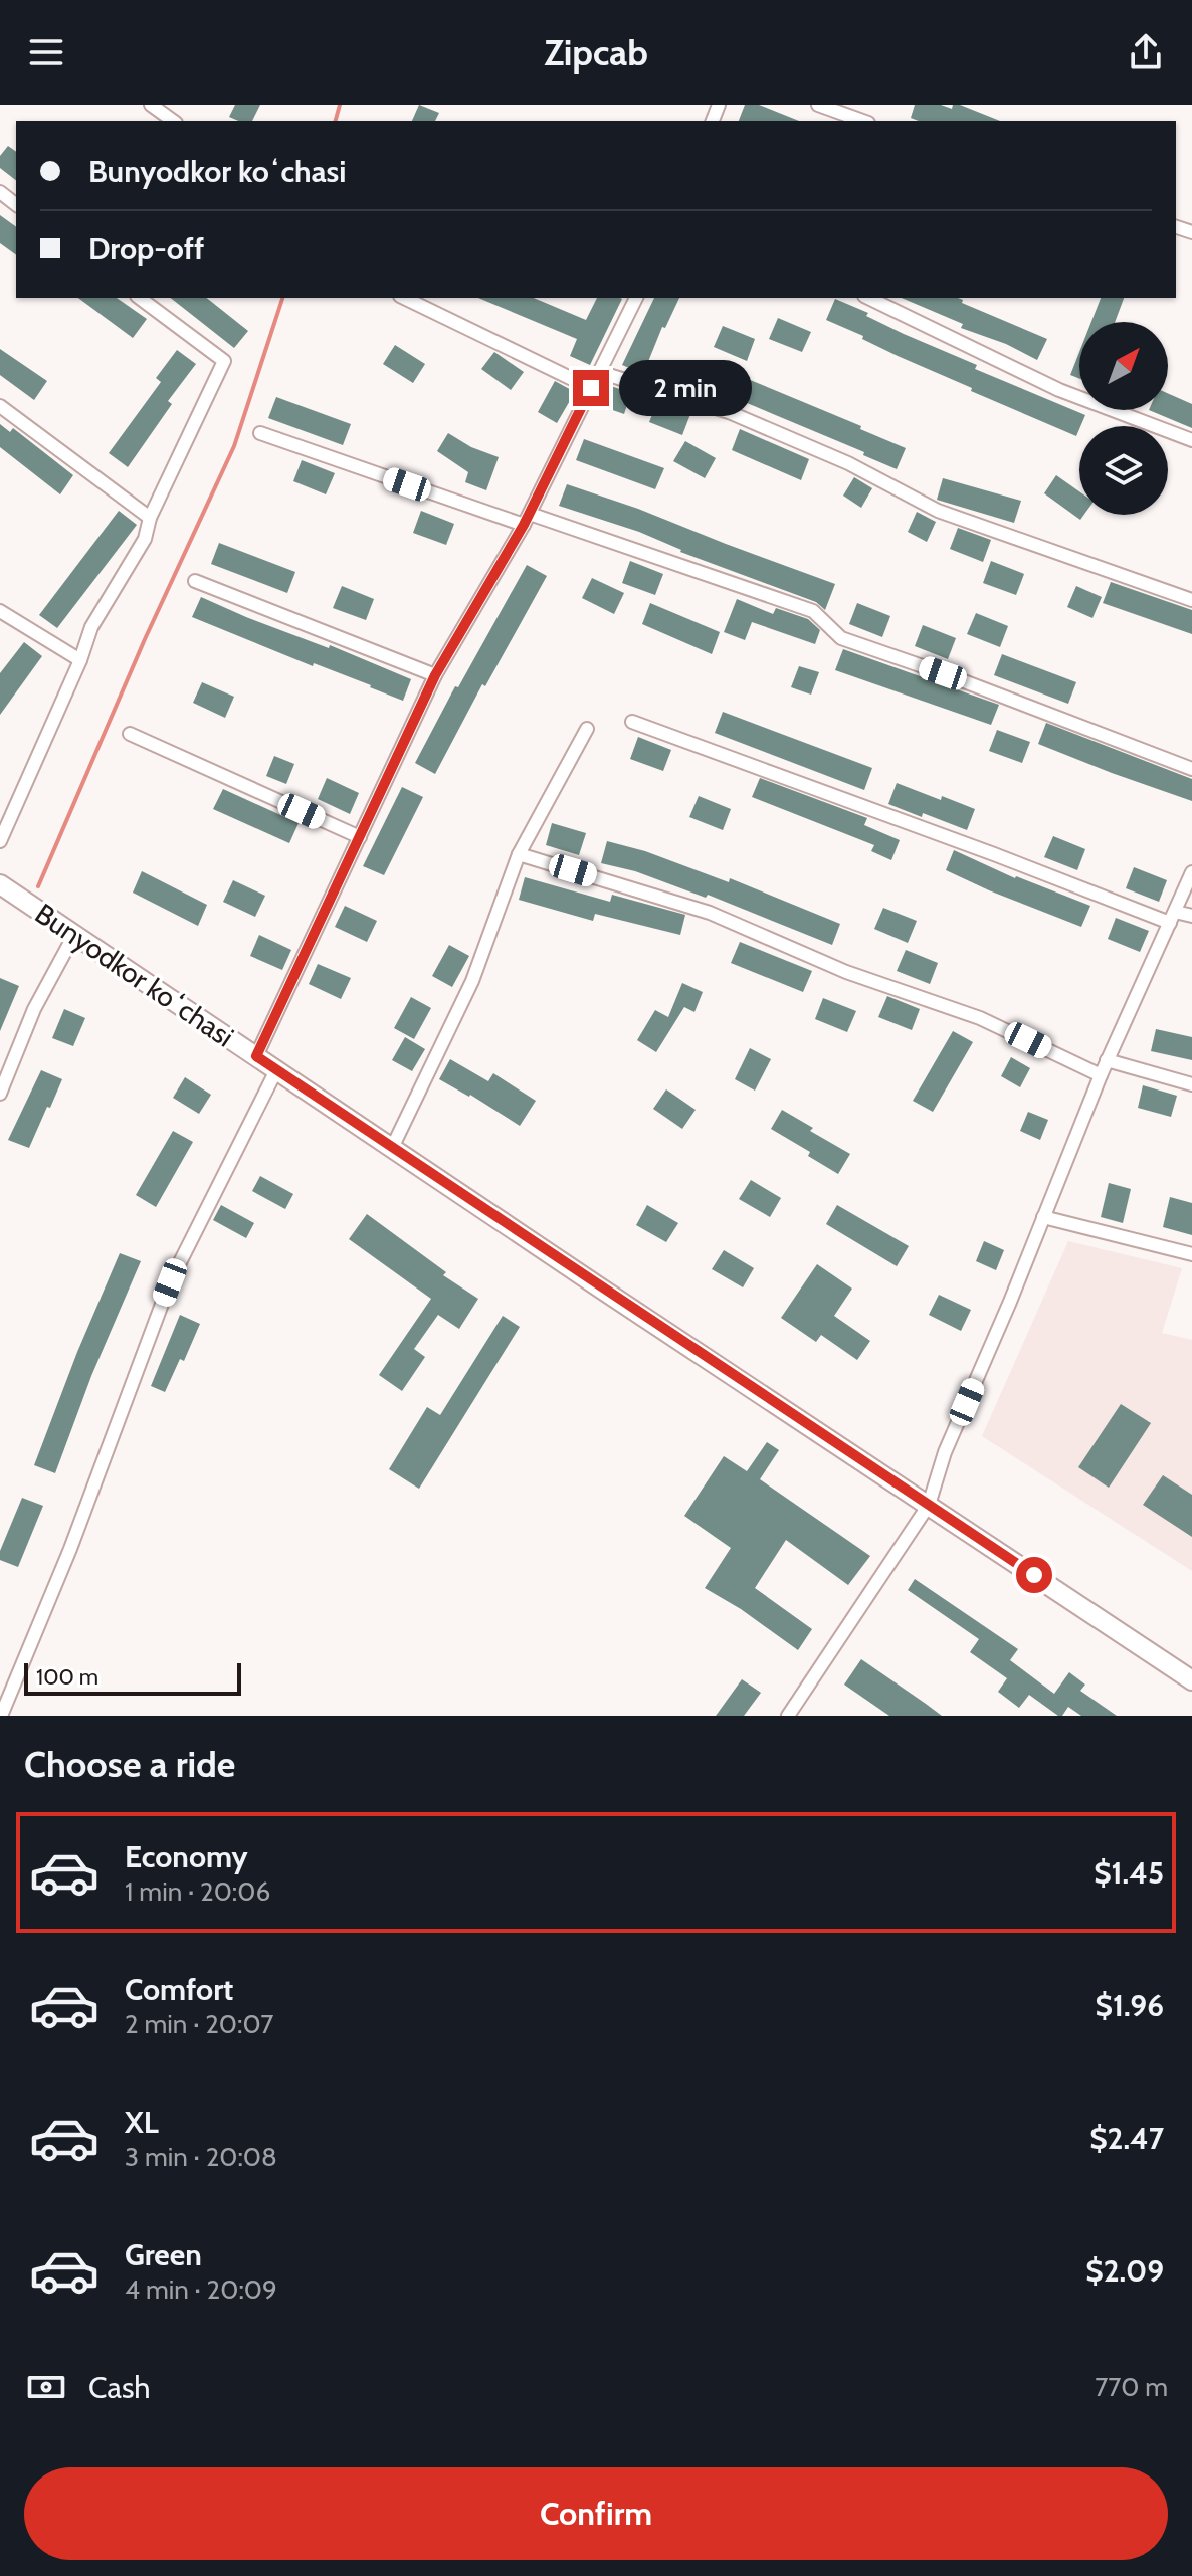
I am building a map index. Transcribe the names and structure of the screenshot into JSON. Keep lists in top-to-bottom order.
{
  "streets": {
    "main road": ["Bunyodkor koʻchasi"]
  },
  "scale_bar": "100 m",
  "north": "top right",
  "page": {
    "header": "Zipcab",
    "banner": ["Bunyodkor koʻchasi", "Drop-off"],
    "bubble": "2 min",
    "scale": "100 m",
    "heading": "Choose a ride",
    "list": [
      {
        "name": "Economy",
        "note": "1 min · 20:06",
        "value": "$1.45"
      },
      {
        "name": "Comfort",
        "note": "2 min · 20:07",
        "value": "$1.96"
      },
      {
        "name": "XL",
        "note": "3 min · 20:08",
        "value": "$2.47"
      },
      {
        "name": "Green",
        "note": "4 min · 20:09",
        "value": "$2.09"
      }
    ],
    "pay": ["Cash", "770 m"],
    "buttons": "Confirm"
  }
}
